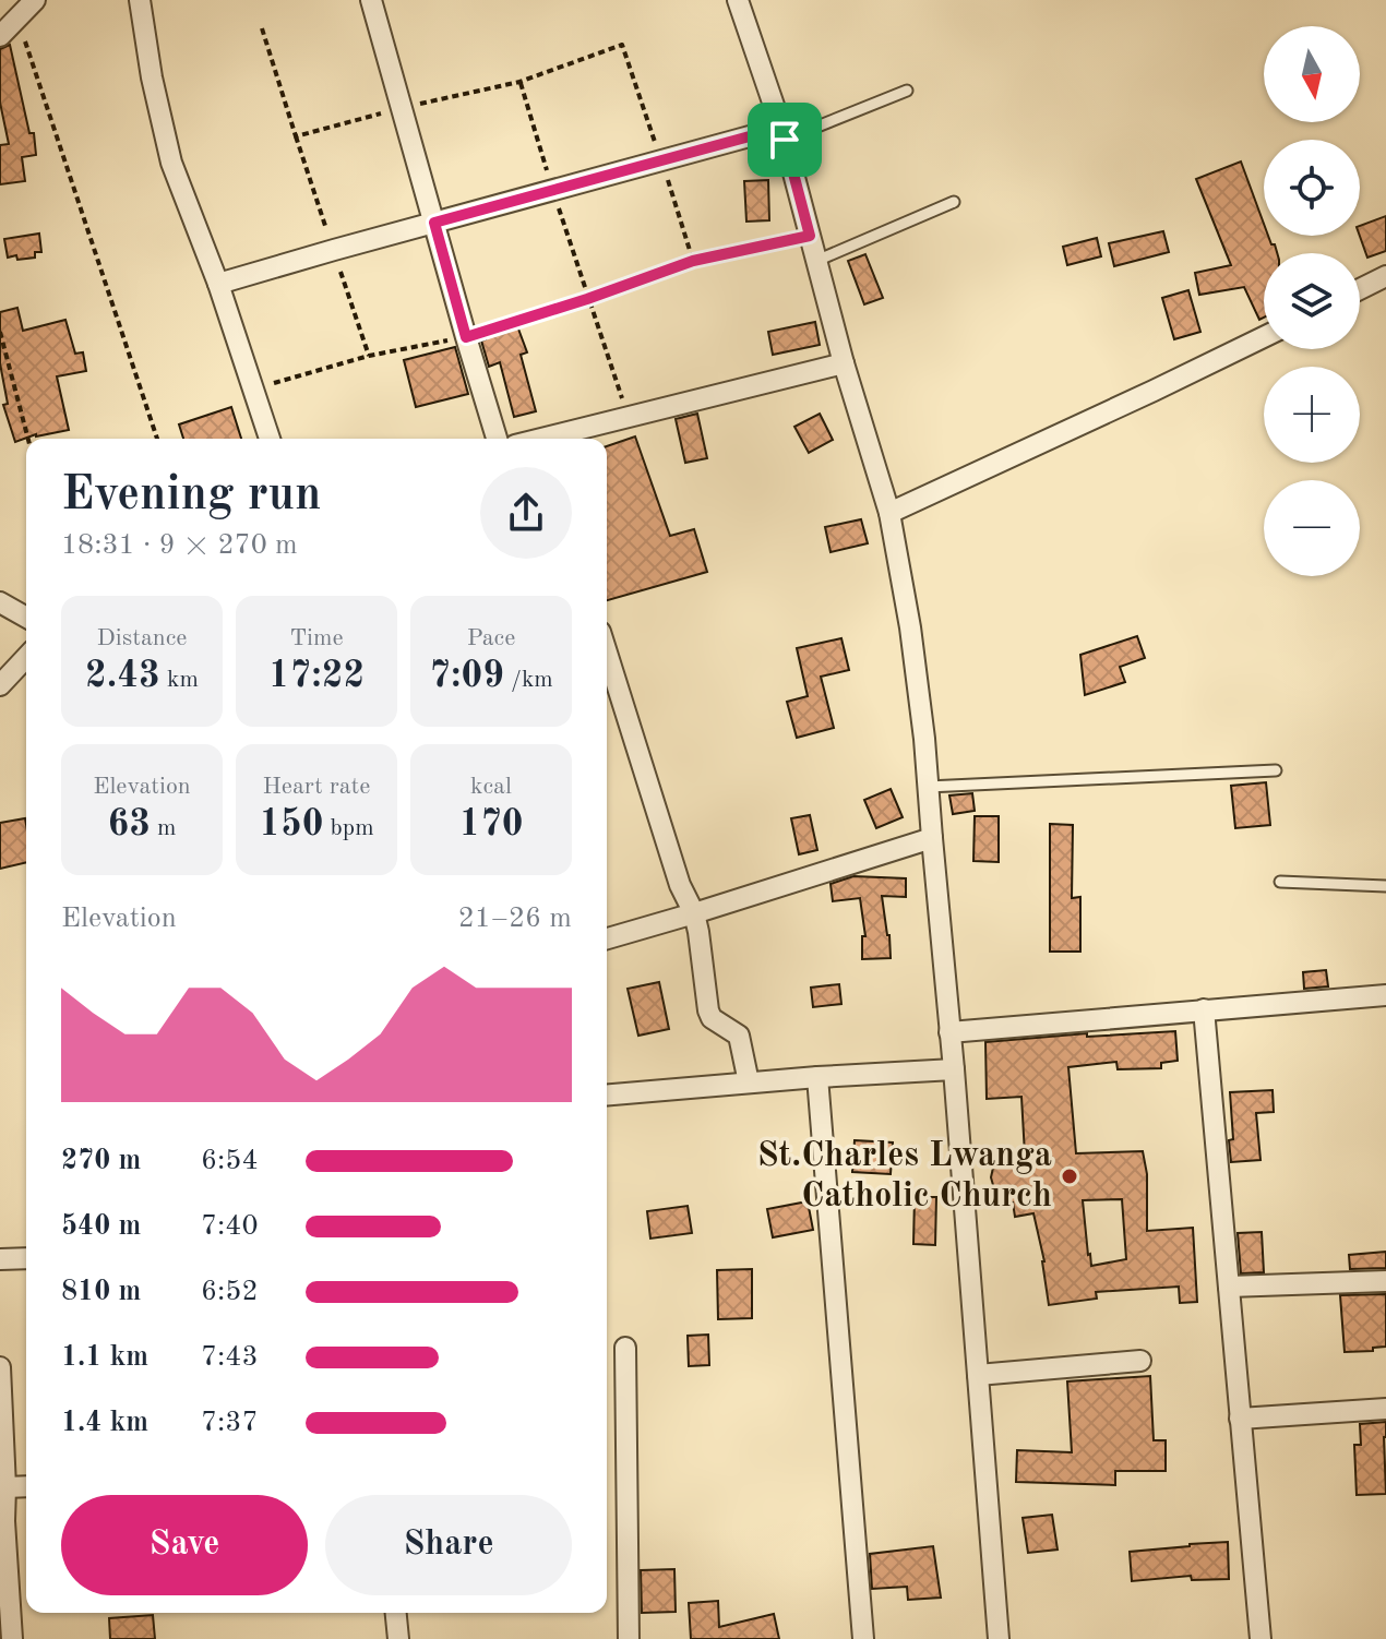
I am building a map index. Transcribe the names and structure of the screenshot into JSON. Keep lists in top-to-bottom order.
{
  "places": ["St.Charles Lwanga Catholic Church"],
  "north": "bottom",
  "page": {
    "map_buttons": ["+", "−"],
    "heading": ["Evening run", "18:31 · 9 × 270 m"],
    "stats": [
      ["Distance", "2.43 km"],
      ["Time", "17:22"],
      ["Pace", "7:09 /km"],
      ["Elevation", "63 m"],
      ["Heart rate", "150 bpm"],
      ["kcal", "170"]
    ],
    "chart": ["Elevation", "21–26 m"],
    "list": [
      {
        "name": "270 m",
        "note": "6:54"
      },
      {
        "name": "540 m",
        "note": "7:40"
      },
      {
        "name": "810 m",
        "note": "6:52"
      },
      {
        "name": "1.1 km",
        "note": "7:43"
      },
      {
        "name": "1.4 km",
        "note": "7:37"
      }
    ],
    "buttons": ["Save", "Share"]
  }
}
